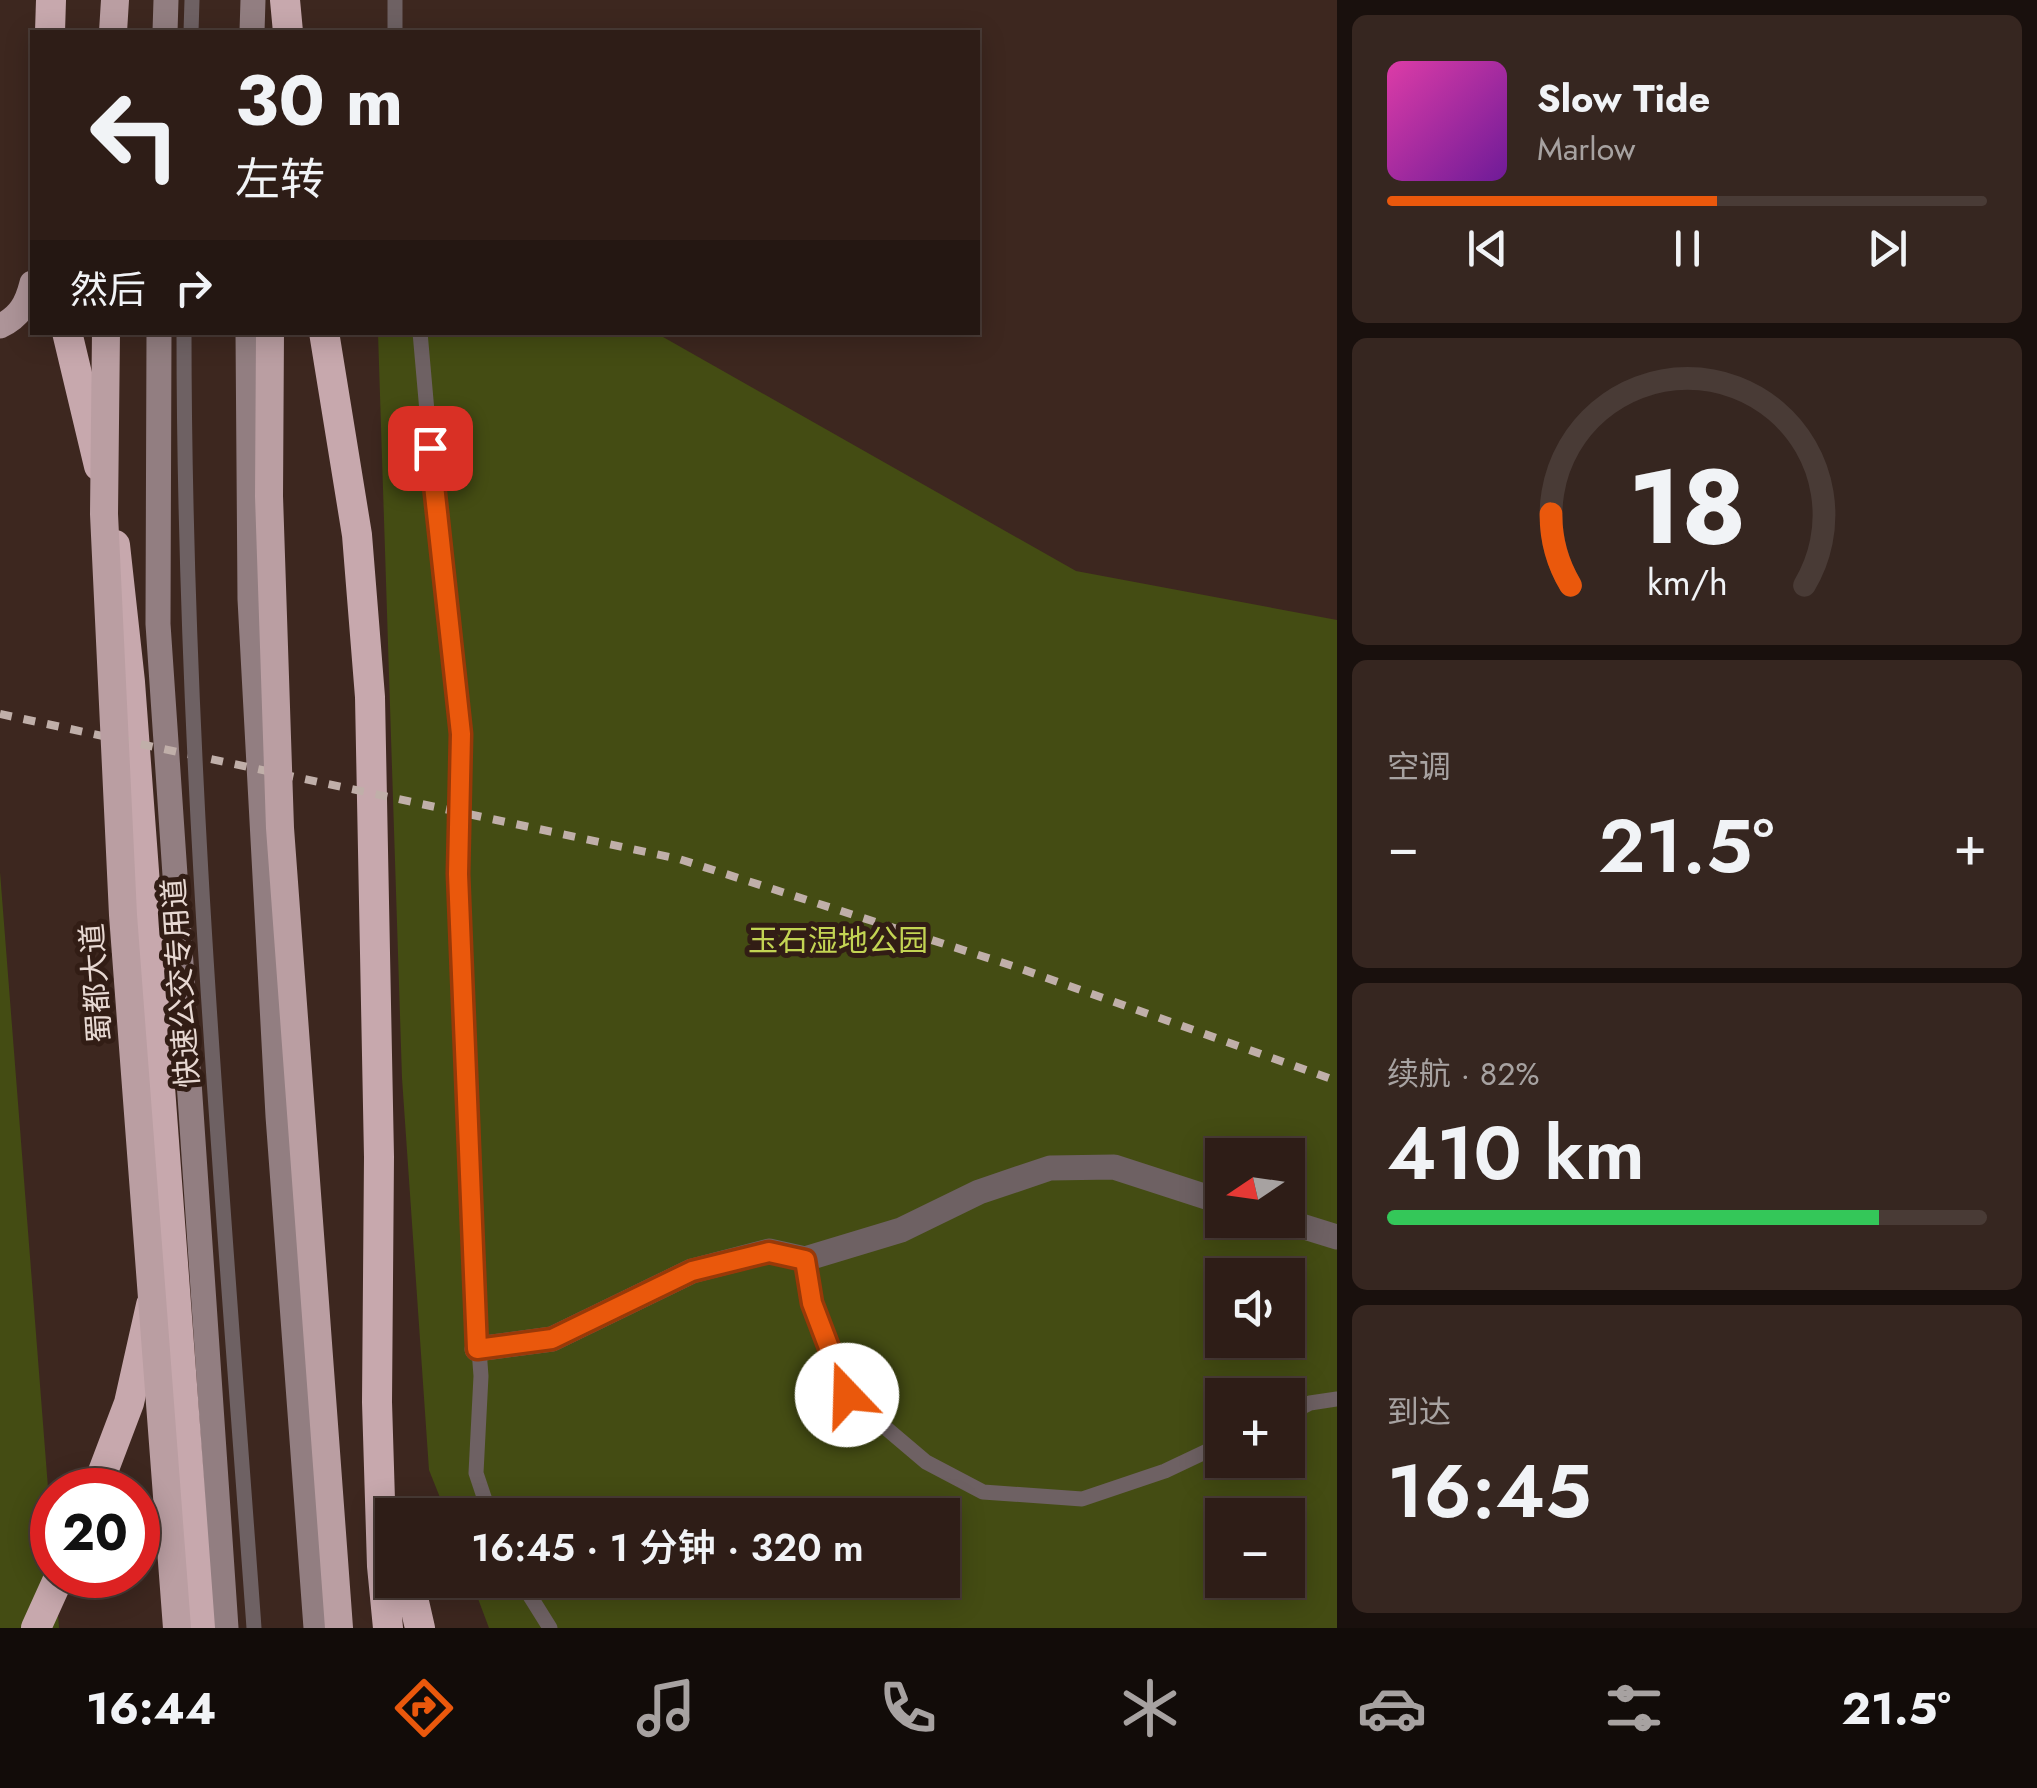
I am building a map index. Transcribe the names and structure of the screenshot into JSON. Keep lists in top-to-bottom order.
{
  "streets": {
    "highway": ["蜀都大道"],
    "lane": ["快速公交专用道"]
  },
  "parks": ["玉石湿地公园"],
  "north": "left",
  "page": {
    "turn": ["30 m", "左转"],
    "song": ["Slow Tide", "Marlow"],
    "then": "然后",
    "tile": [
      "空调",
      ["续航 · 82%", "410 km"],
      ["到达", "16:45"]
    ],
    "heat": ["−", "21.5°", "+"],
    "map_buttons": ["+", "−"],
    "limit": "20",
    "trip": "16:45 · 1 分钟 · 320 m",
    "tabs": ["16:44", "21.5°"],
    "gauge": ["18", "km/h"]
  }
}
